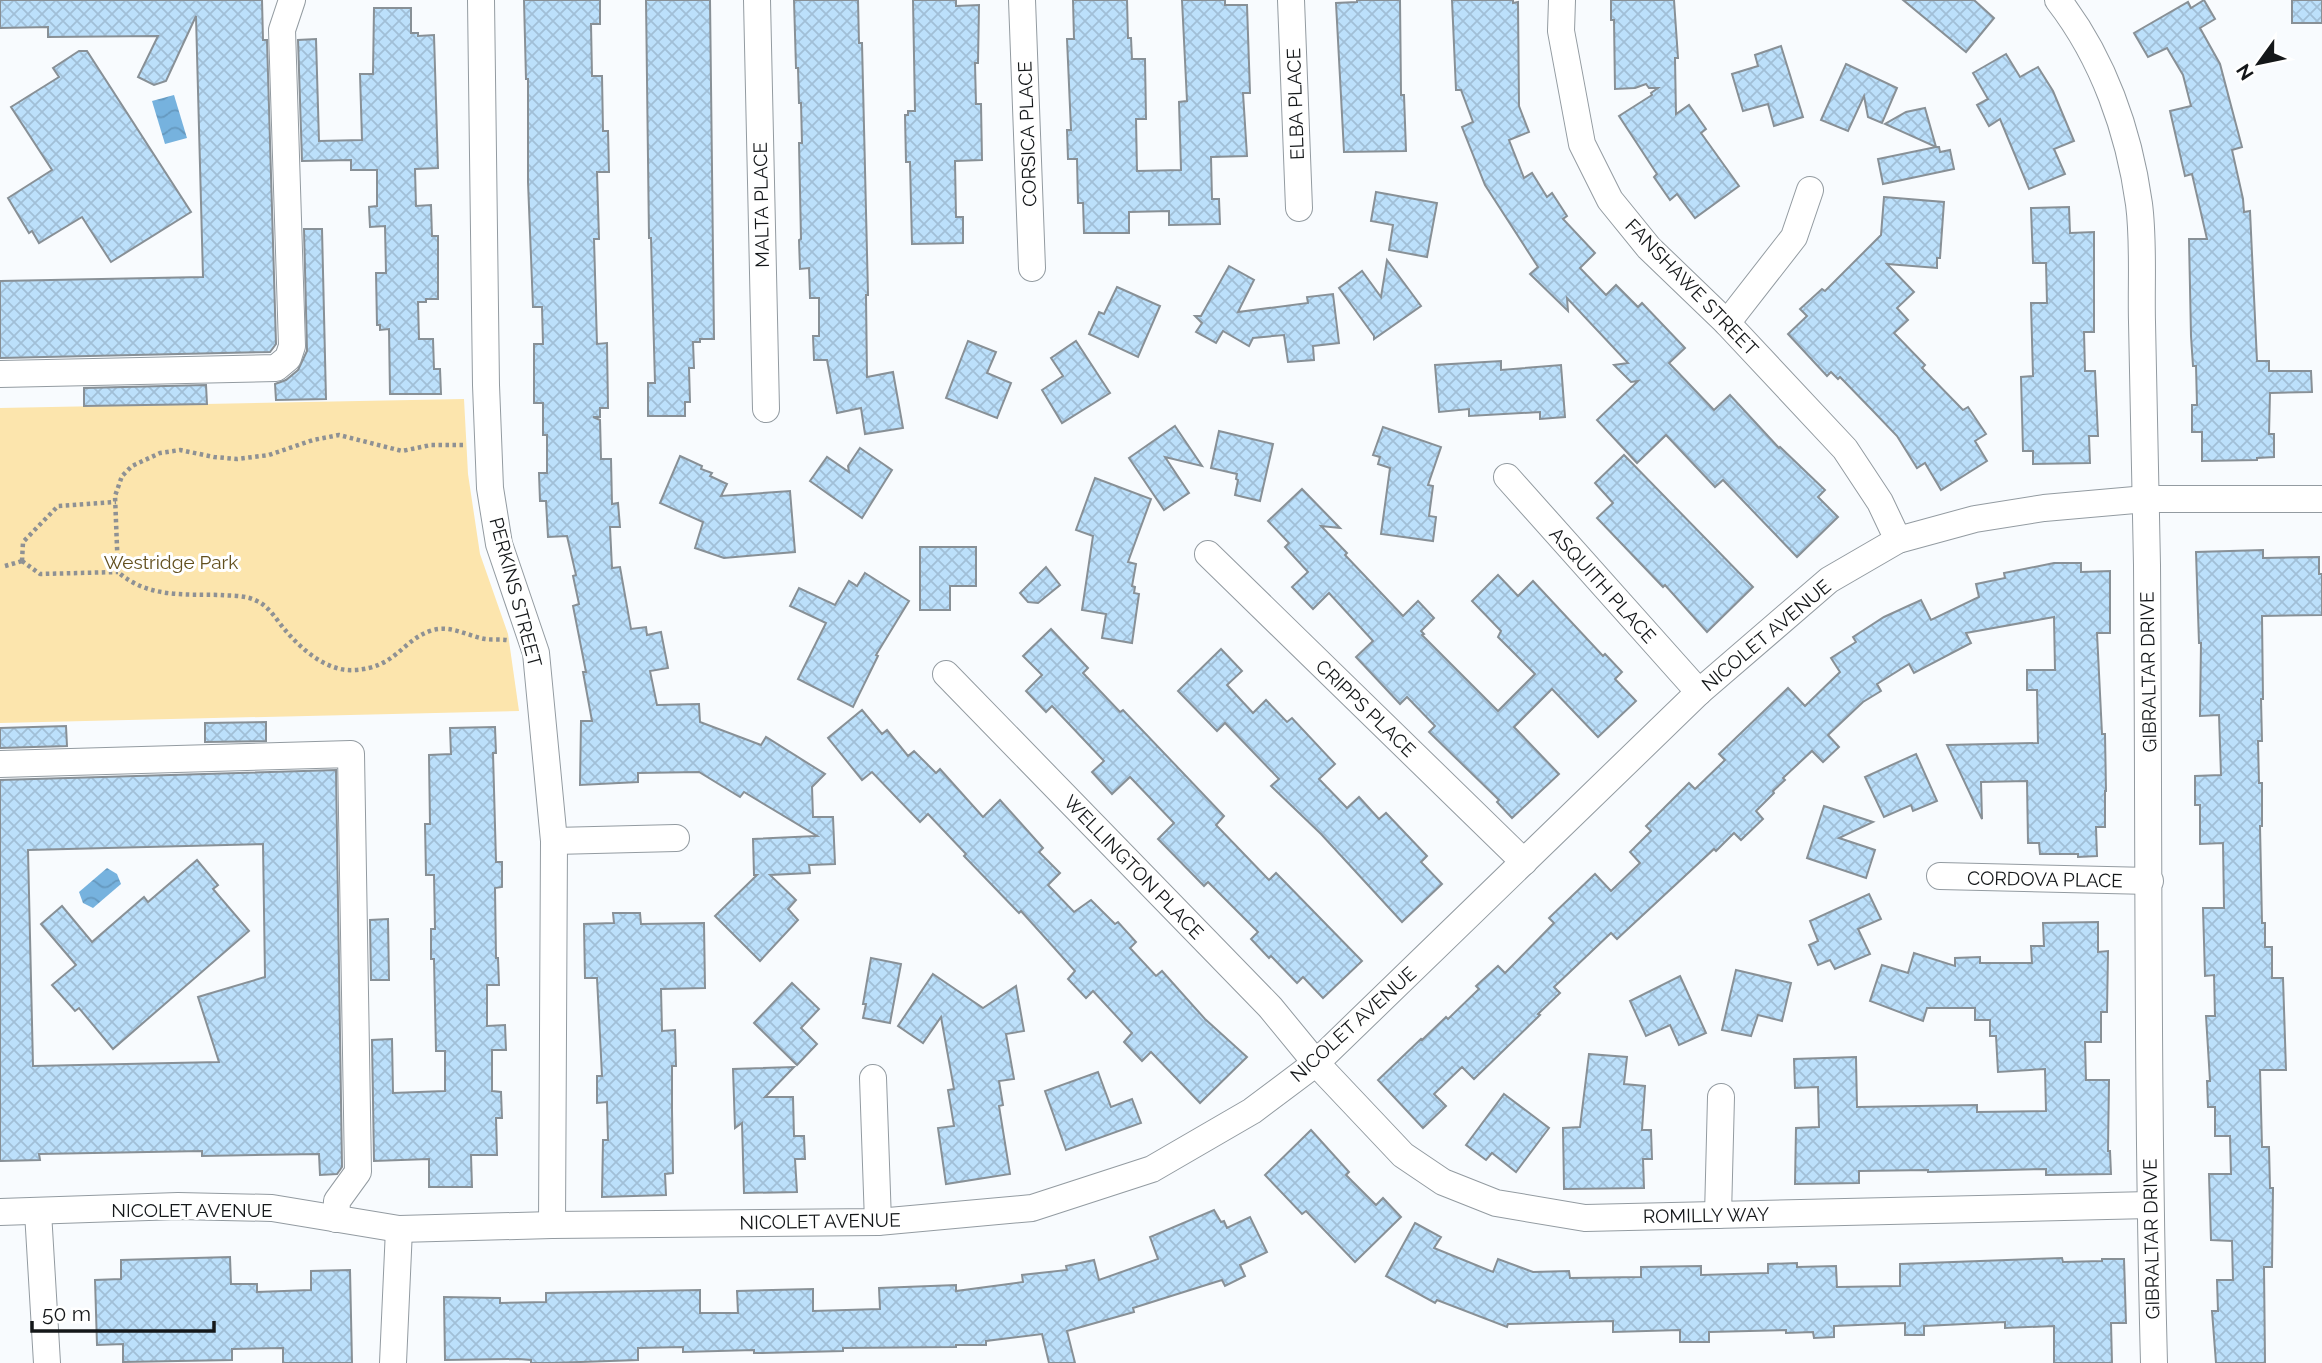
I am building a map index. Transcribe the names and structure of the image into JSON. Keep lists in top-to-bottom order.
{
  "streets": {
    "street": [
      "ELBA PLACE",
      "CORSICA PLACE",
      "MALTA PLACE",
      "FANSHAWE STREET",
      "ASQUITH PLACE",
      "PERKINS STREET",
      "NICOLET AVENUE",
      "GIBRALTAR DRIVE",
      "CRIPPS PLACE",
      "WELLINGTON PLACE",
      "CORDOVA PLACE",
      "ROMILLY WAY"
    ]
  },
  "crossings": [
    ["FANSHAWE STREET", "NICOLET AVENUE"],
    ["ASQUITH PLACE", "NICOLET AVENUE"],
    ["PERKINS STREET", "NICOLET AVENUE"],
    ["NICOLET AVENUE", "GIBRALTAR DRIVE"],
    ["NICOLET AVENUE", "CRIPPS PLACE"],
    ["NICOLET AVENUE", "WELLINGTON PLACE"],
    ["NICOLET AVENUE", "ROMILLY WAY"],
    ["GIBRALTAR DRIVE", "CORDOVA PLACE"],
    ["GIBRALTAR DRIVE", "ROMILLY WAY"],
    ["WELLINGTON PLACE", "ROMILLY WAY"]
  ],
  "parks": ["Westridge Park"],
  "scale_bar": "50 m",
  "north": "bottom left"
}
